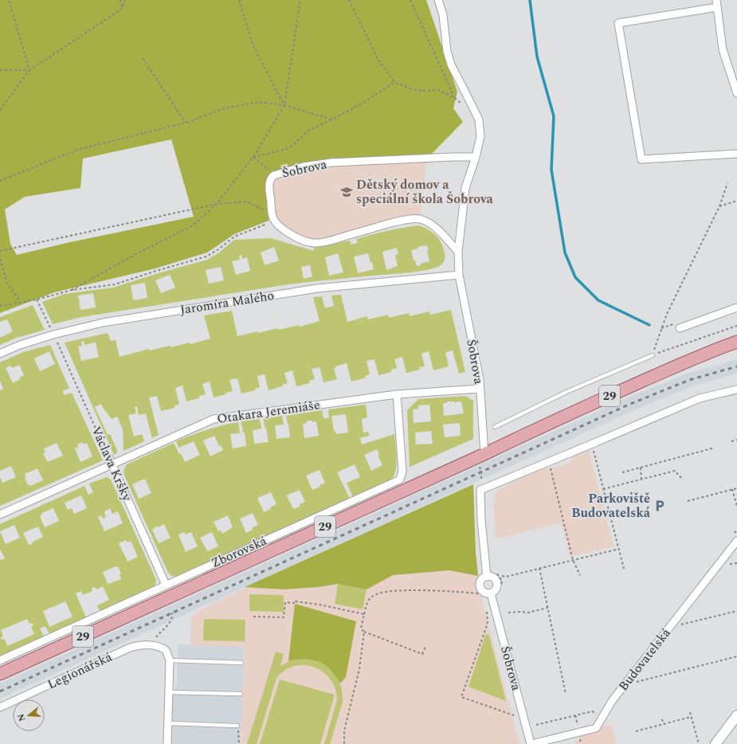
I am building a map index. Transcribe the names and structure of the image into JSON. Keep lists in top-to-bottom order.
{
  "streets": {
    "main road": ["29"],
    "street": [
      "Šobrova",
      "Jaromíra Malého",
      "Otakara Jeremiáše",
      "Václava Kršky",
      "Zborovská",
      "Budovatelská",
      "Legionářská"
    ]
  },
  "crossings": [
    ["Šobrova", "Jaromíra Malého"],
    ["Šobrova", "29"],
    ["Šobrova", "Otakara Jeremiáše"],
    ["Šobrova", "Budovatelská"],
    ["Otakara Jeremiáše", "Václava Kršky"],
    ["Otakara Jeremiáše", "Zborovská"],
    ["Václava Kršky", "Zborovská"]
  ],
  "places": {
    "school or university": ["Dětský domov a speciální škola Šobrova"],
    "parking": ["Parkoviště Budovatelská"]
  },
  "north": "left"
}
